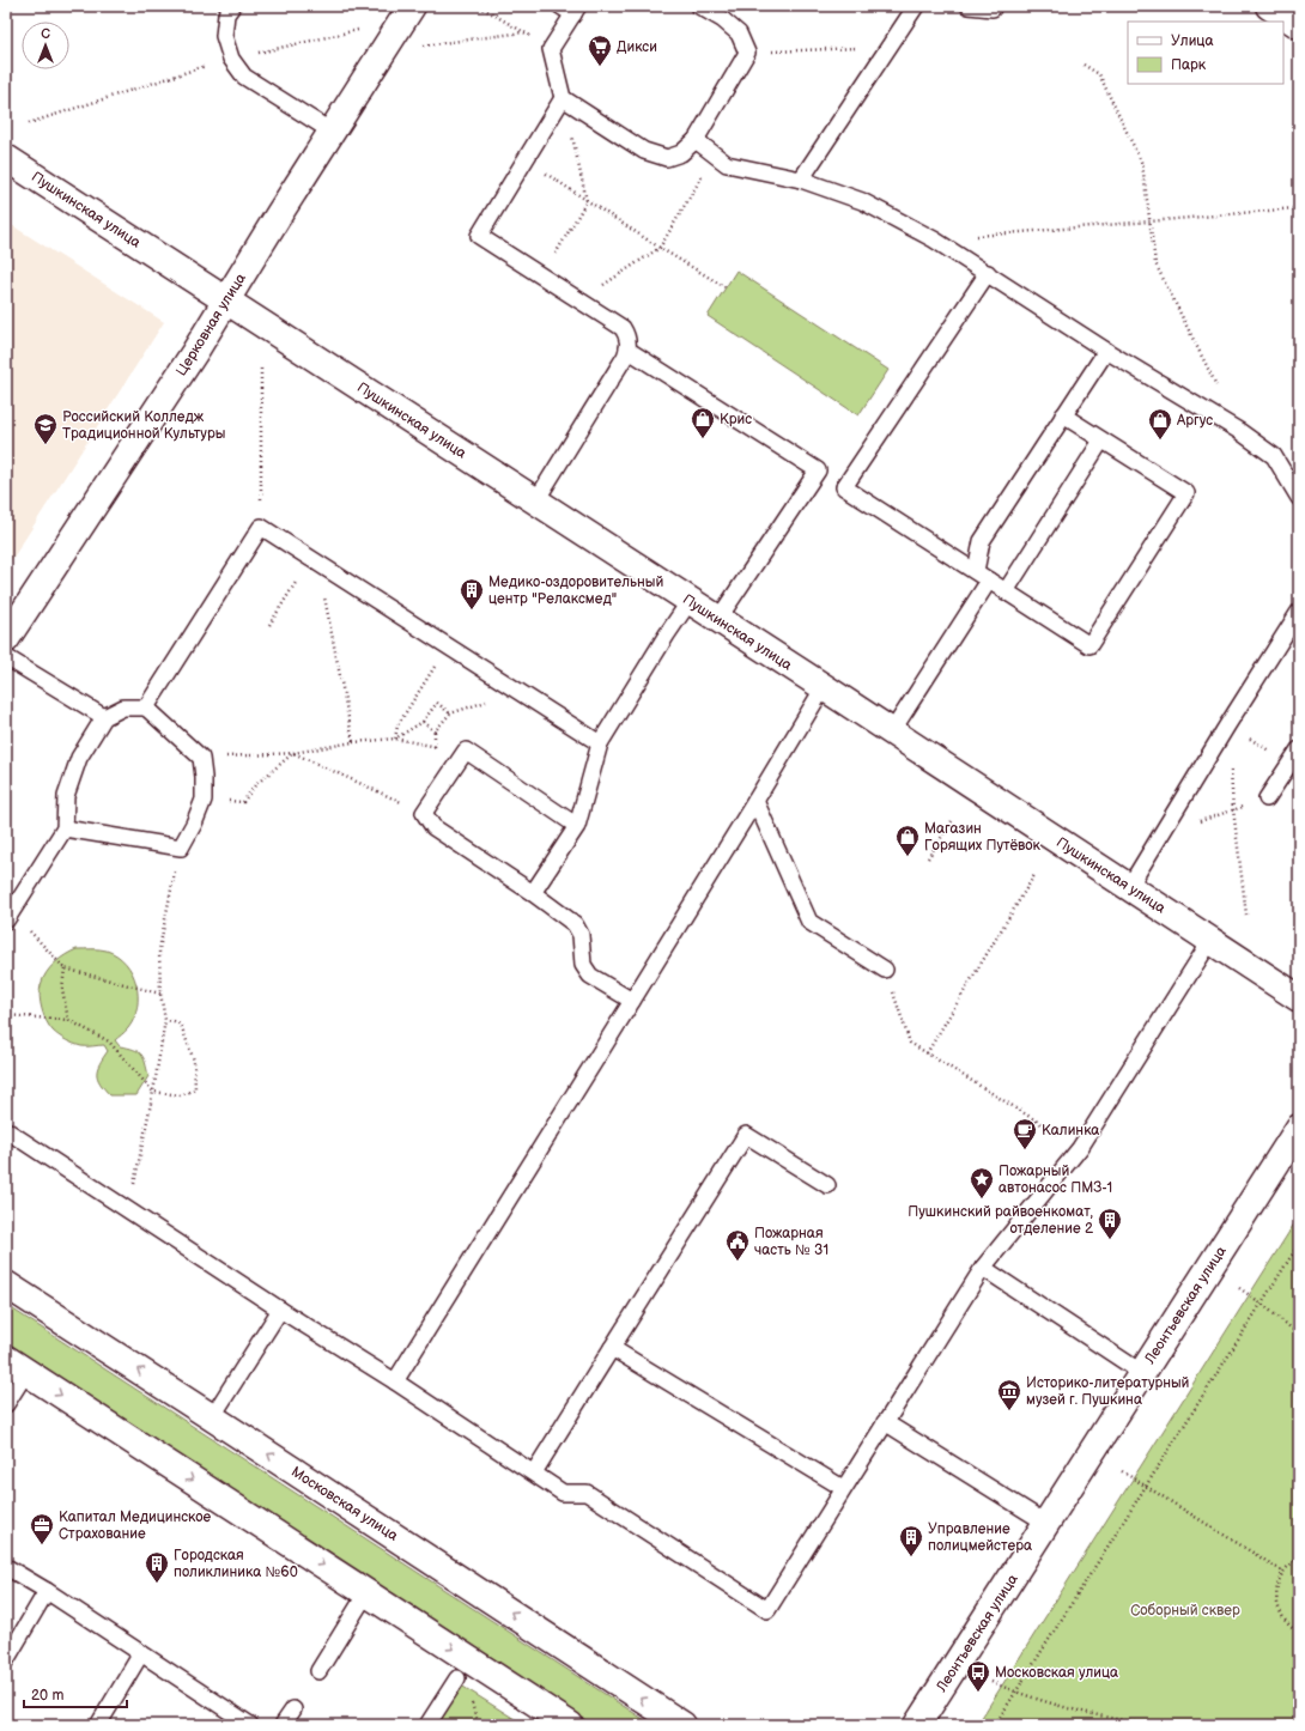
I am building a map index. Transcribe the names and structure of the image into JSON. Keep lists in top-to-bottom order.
{
  "streets": {
    "street": [
      "Пушкинская улица",
      "Церковная улица",
      "Леонтьевская улица",
      "Московская улица"
    ]
  },
  "crossings": [
    ["Пушкинская улица", "Церковная улица"]
  ],
  "parks": ["Соборный сквер"],
  "places": {
    "supermarket": ["Дикси"],
    "shop": ["Крис", "Аргус", "Магазин Горящих Путёвок"],
    "school or university": ["Российский Колледж Традиционной Культуры"],
    "building": [
      "Медико-оздоровительный центр \"Релаксмед\"",
      "Пушкинский райвоенкомат, отделение 2",
      "Управление полицмейстера",
      "Городская поликлиника №60"
    ],
    "cafe": ["Калинка"],
    "place": ["Пожарный автонасос ПМЗ-1"],
    "public building": ["Пожарная часть № 31"],
    "museum": ["Историко-литературный музей г. Пушкина"],
    "office": ["Капитал Медицинское Страхование"],
    "bus stop": ["Московская улица"]
  },
  "legend": ["Улица", "Парк"],
  "scale_bar": "20 m",
  "north": "top"
}
